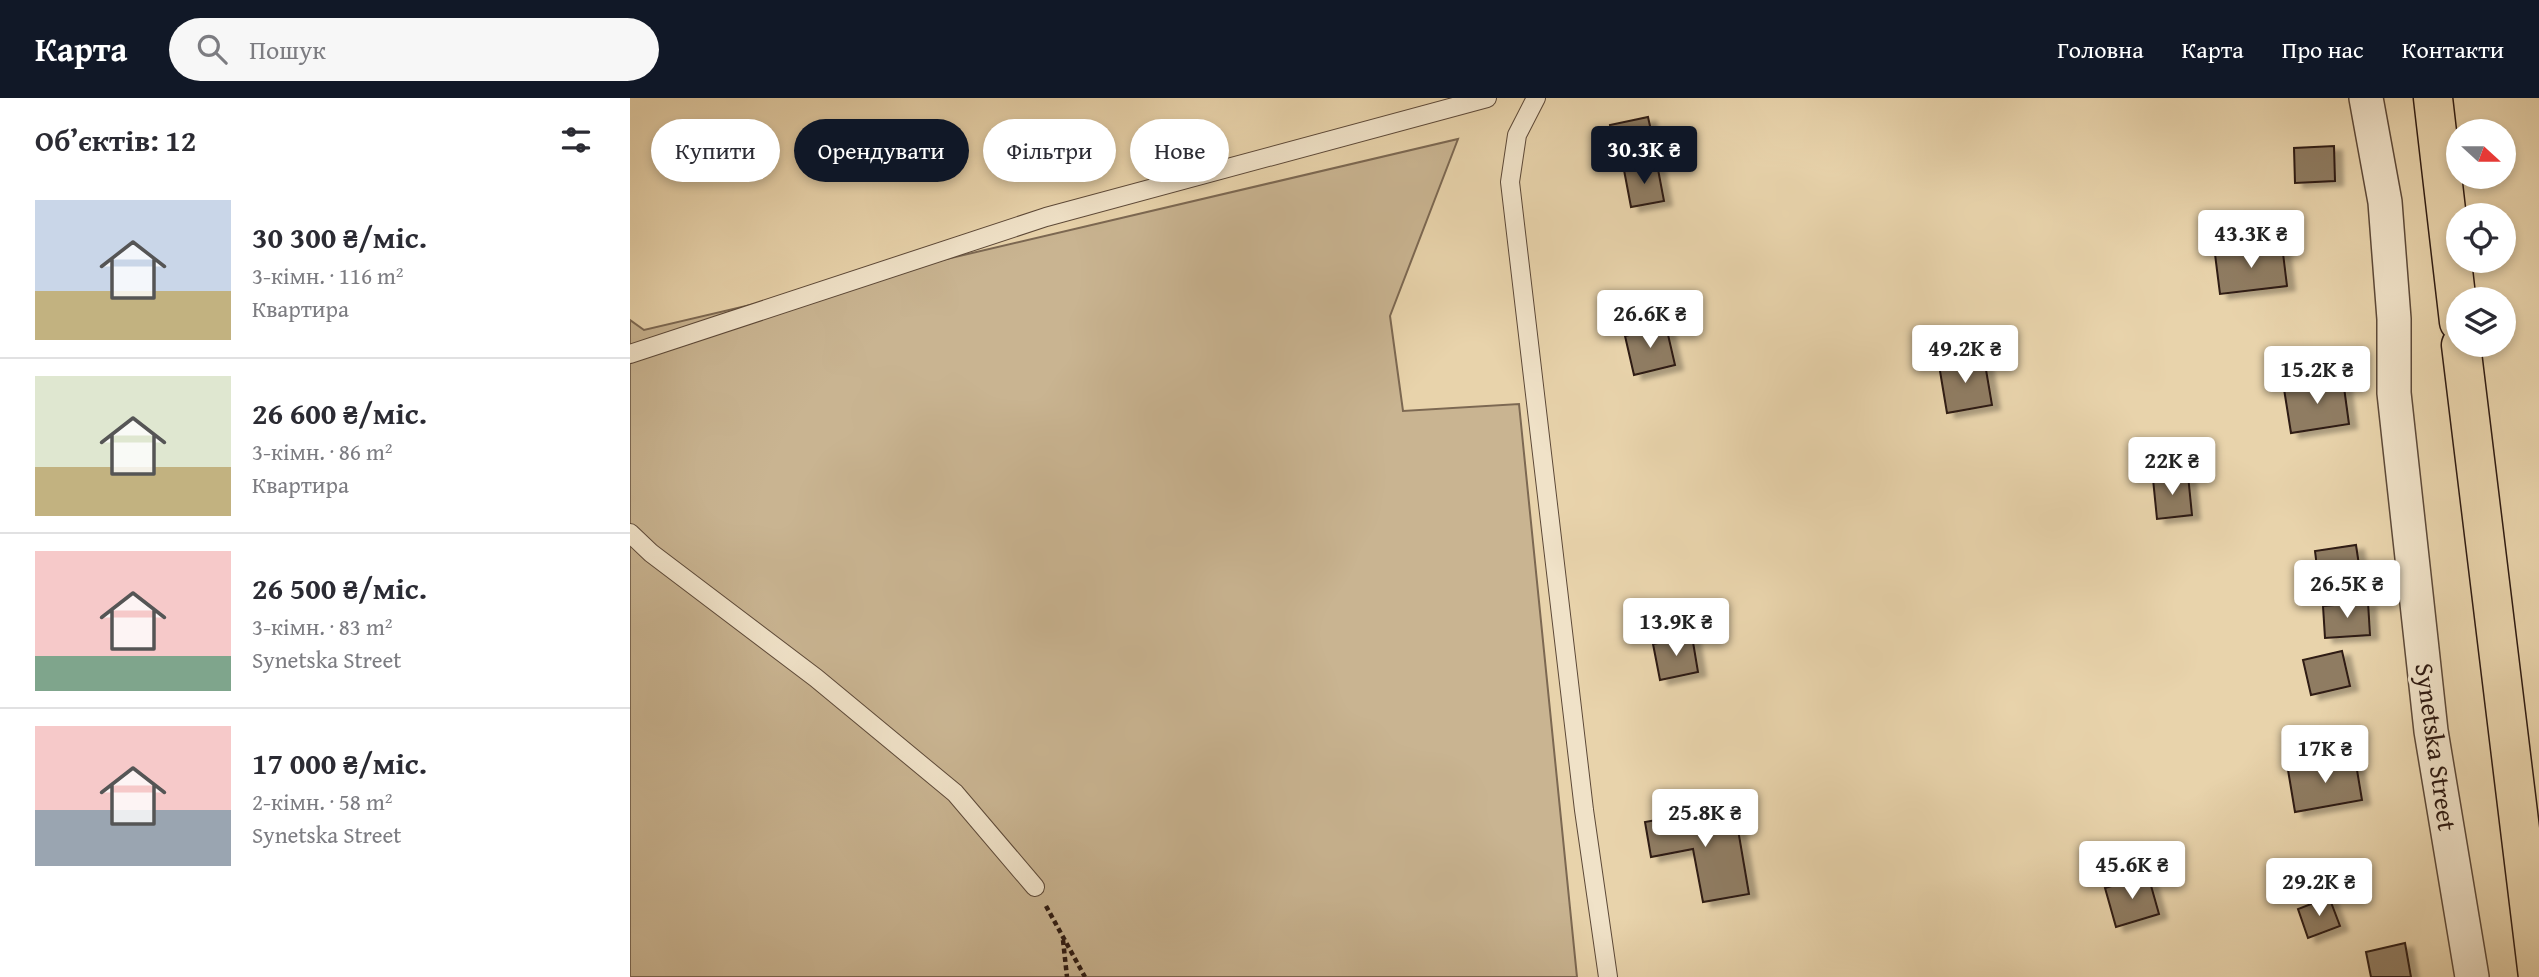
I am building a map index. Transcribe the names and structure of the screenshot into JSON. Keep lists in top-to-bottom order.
{
  "streets": {
    "street": ["Synetska Street"]
  },
  "north": "right",
  "page": {
    "header": "Карта",
    "search": "Пошук",
    "nav": [
      "Головна",
      "Карта",
      "Про нас",
      "Контакти"
    ],
    "heading": "Об’єктів: 12",
    "chip": [
      "Купити",
      "Орендувати",
      "Фільтри",
      "Нове"
    ],
    "price": [
      "30.3K ₴",
      "43.3K ₴",
      "26.6K ₴",
      "49.2K ₴",
      "15.2K ₴",
      "22K ₴",
      "26.5K ₴",
      "13.9K ₴",
      "17K ₴",
      "25.8K ₴",
      "45.6K ₴",
      "29.2K ₴"
    ],
    "list": [
      {
        "name": "30 300 ₴/міс.",
        "note": "3-кімн. · 116 m² · Квартира"
      },
      {
        "name": "26 600 ₴/міс.",
        "note": "3-кімн. · 86 m² · Квартира"
      },
      {
        "name": "26 500 ₴/міс.",
        "note": "3-кімн. · 83 m² · Synetska Street"
      },
      {
        "name": "17 000 ₴/міс.",
        "note": "2-кімн. · 58 m² · Synetska Street"
      }
    ]
  }
}
